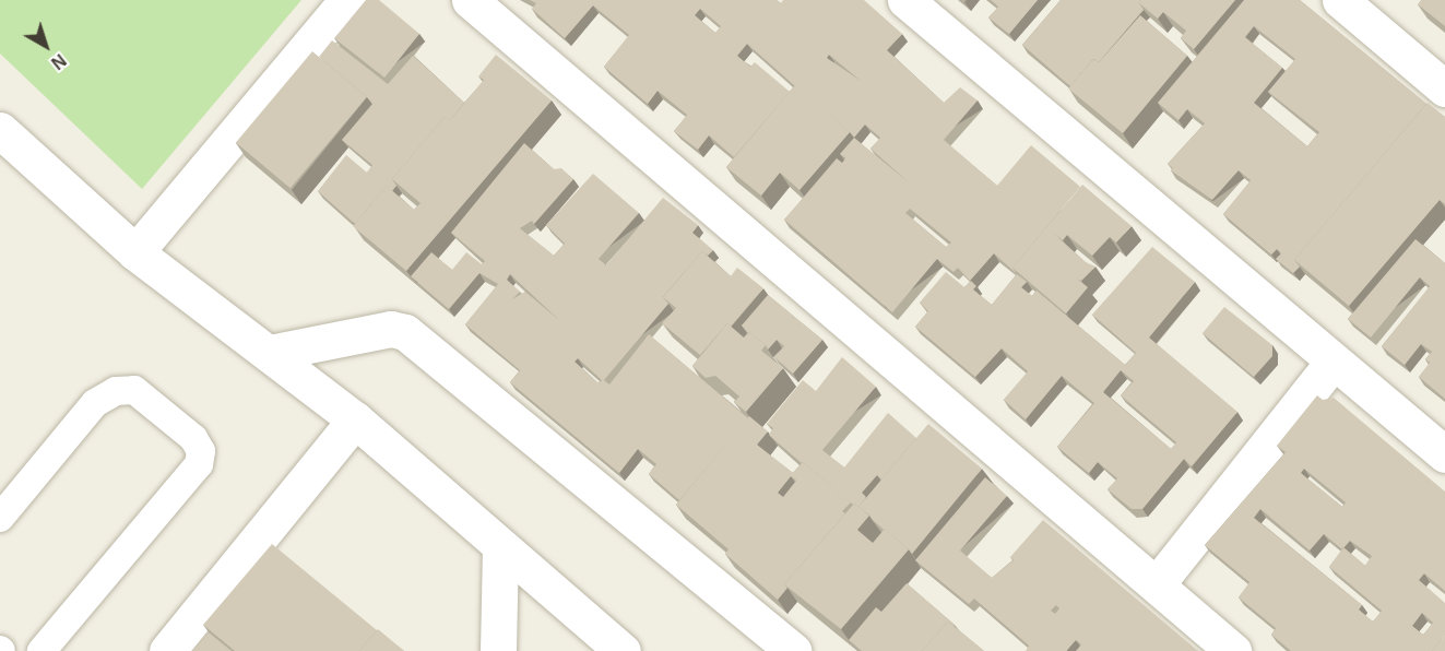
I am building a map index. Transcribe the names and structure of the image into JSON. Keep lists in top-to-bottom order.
{
  "north": "bottom right"
}
